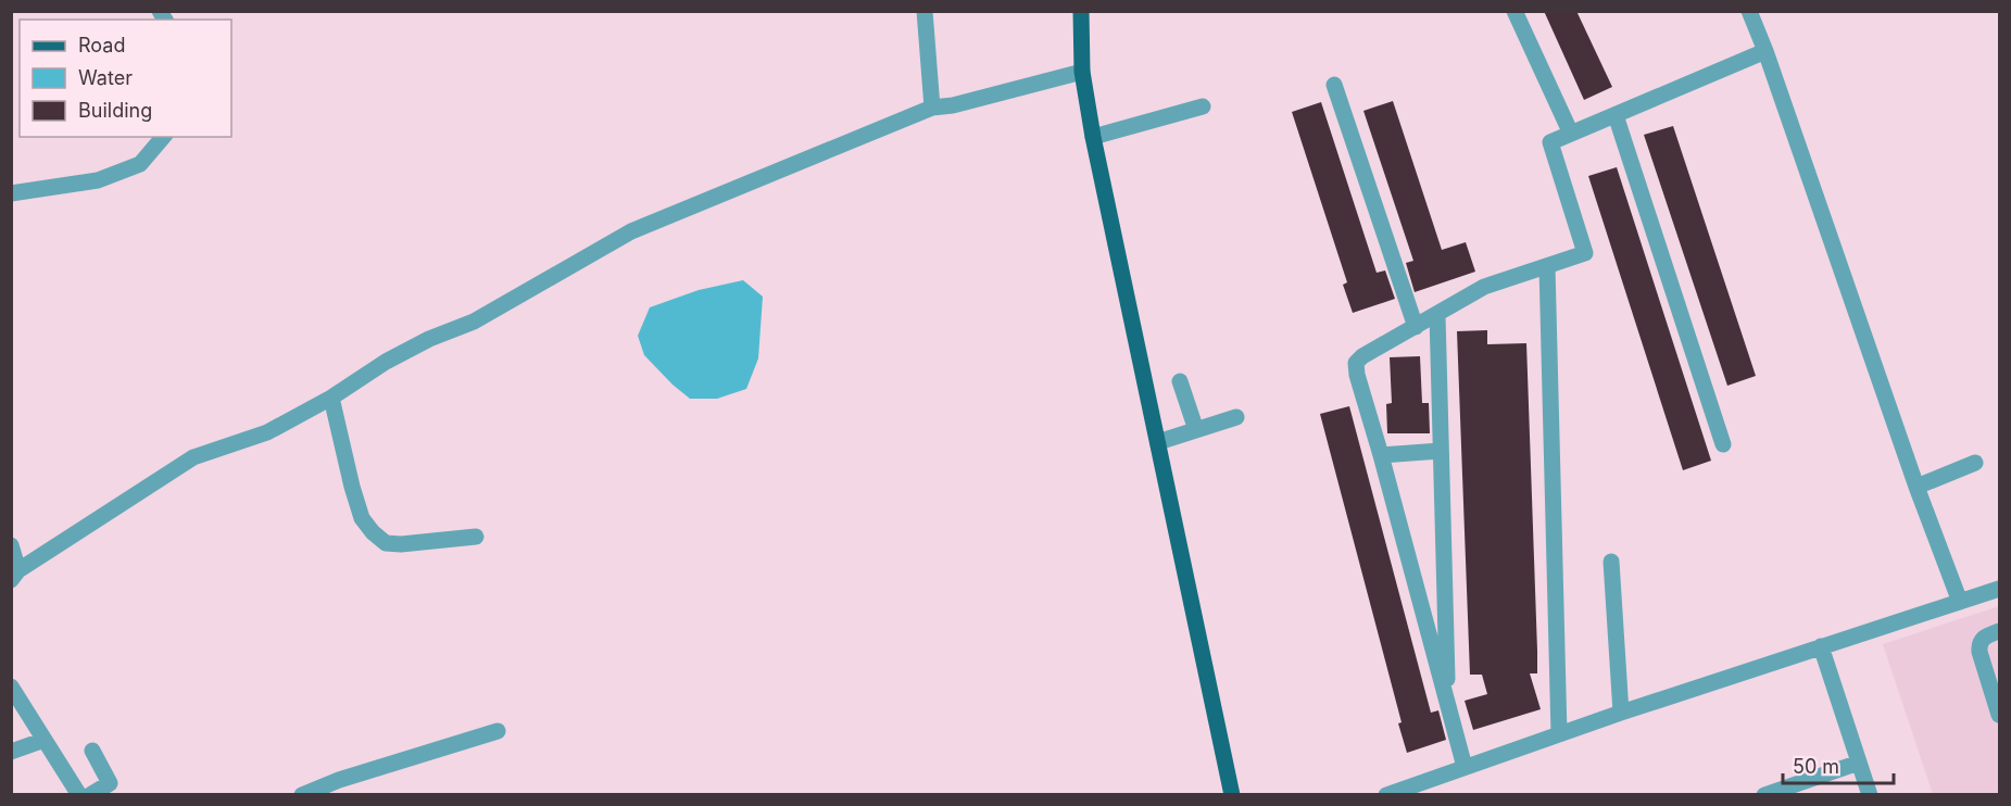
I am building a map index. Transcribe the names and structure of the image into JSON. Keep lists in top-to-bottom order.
{
  "legend": ["Road", "Water", "Building"],
  "scale_bar": "50 m"
}
